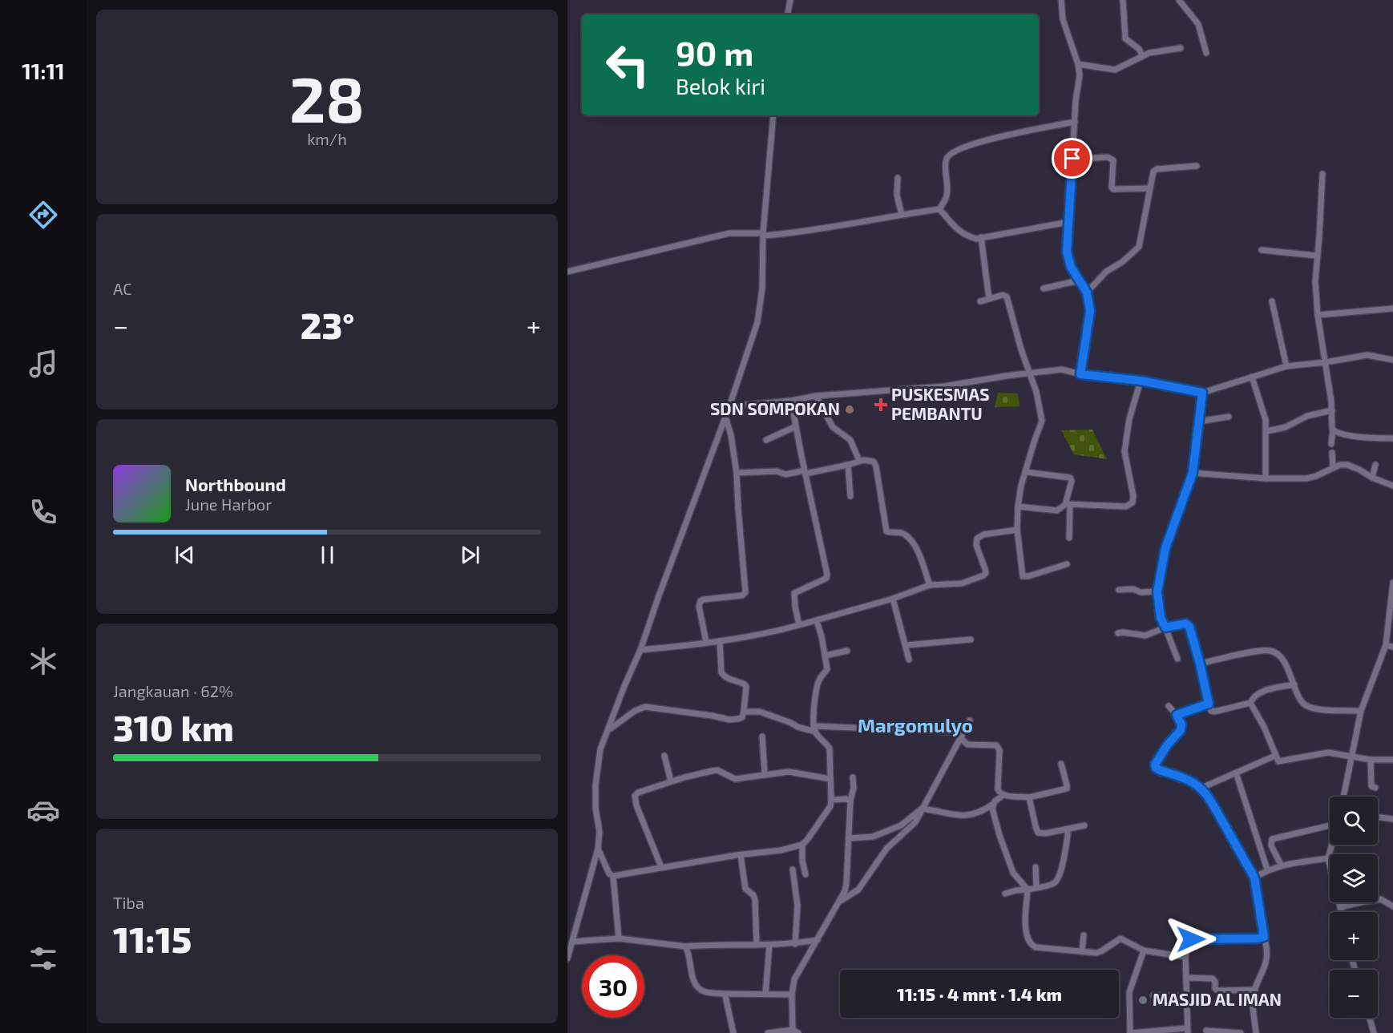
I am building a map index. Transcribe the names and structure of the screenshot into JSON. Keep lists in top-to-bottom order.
{
  "districts": ["Margomulyo"],
  "places": {
    "health": ["PUSKESMAS PEMBANTU"],
    "other": ["SDN SOMPOKAN", "MASJID AL IMAN"]
  },
  "page": {
    "tabs": "11:11",
    "tile": [
      ["28", "km/h"],
      "AC",
      ["Jangkauan · 62%", "310 km"],
      ["Tiba", "11:15"]
    ],
    "turn": ["90 m", "Belok kiri"],
    "heat": ["−", "23°", "+"],
    "song": ["Northbound", "June Harbor"],
    "map_buttons": ["+", "−"],
    "limit": "30",
    "trip": "11:15 · 4 mnt · 1.4 km"
  }
}
